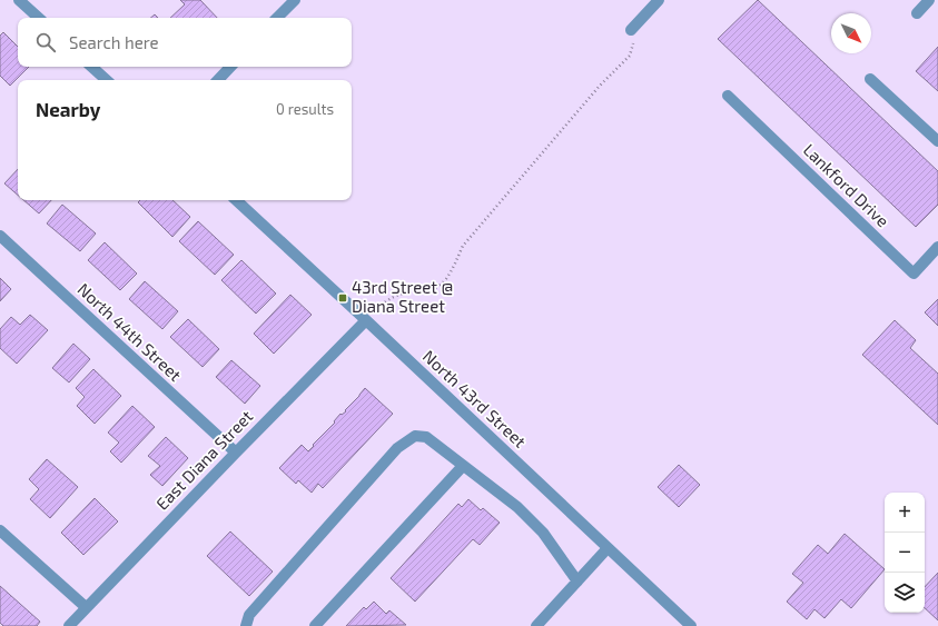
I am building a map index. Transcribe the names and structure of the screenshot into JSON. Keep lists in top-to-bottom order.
{
  "streets": {
    "street": [
      "Lankford Drive",
      "North 44th Street",
      "North 43rd Street",
      "East Diana Street"
    ]
  },
  "crossings": [
    ["North 44th Street", "East Diana Street"],
    ["North 43rd Street", "East Diana Street"]
  ],
  "places": {
    "transit": ["43rd Street @ Diana Street"]
  },
  "north": "bottom right",
  "page": {
    "search": "Search here",
    "heading": ["Nearby", "0 results"],
    "map_buttons": ["+", "−"]
  }
}
